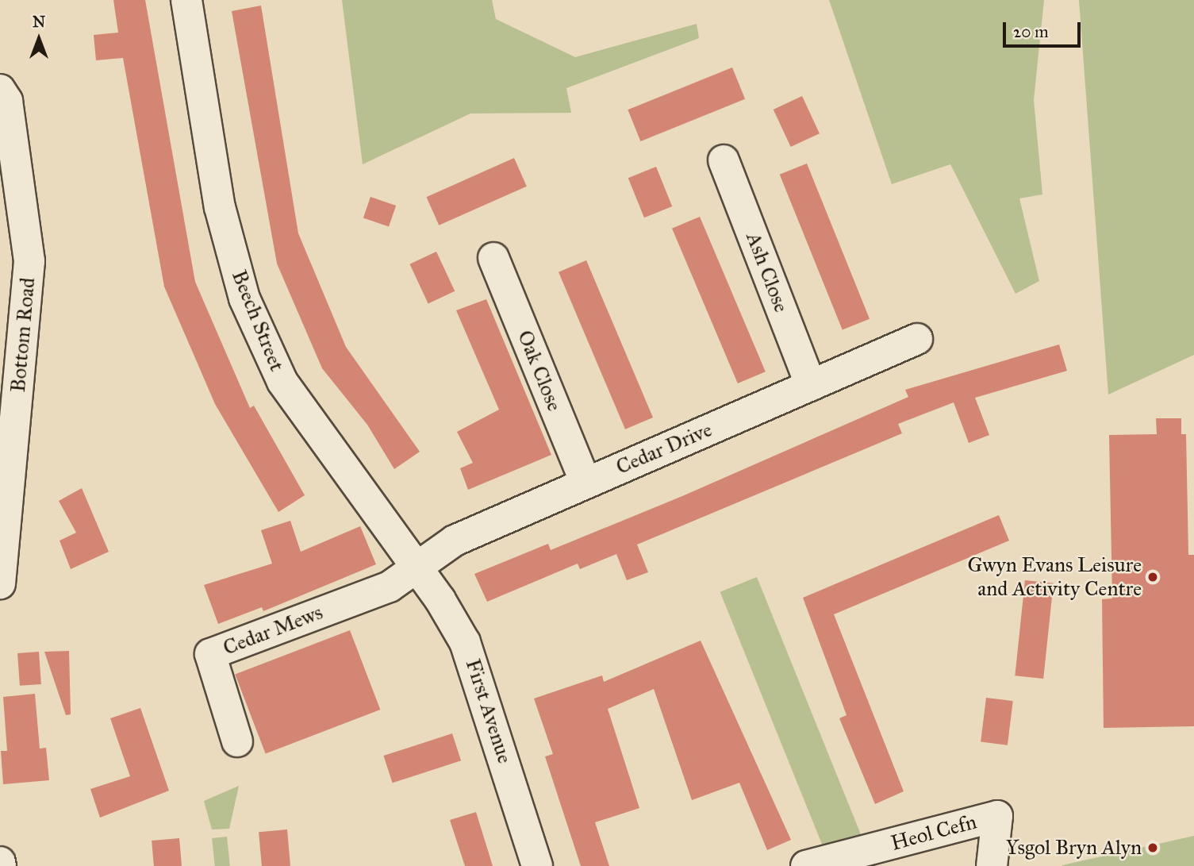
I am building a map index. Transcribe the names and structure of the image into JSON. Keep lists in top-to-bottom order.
{
  "streets": {
    "street": [
      "Ash Close",
      "Beech Street",
      "Bottom Road",
      "Oak Close",
      "Cedar Drive",
      "Cedar Mews",
      "First Avenue",
      "Heol Cefn"
    ]
  },
  "crossings": [
    ["Ash Close", "Cedar Drive"],
    ["Beech Street", "Cedar Drive"],
    ["Beech Street", "Cedar Mews"],
    ["Beech Street", "First Avenue"],
    ["Oak Close", "Cedar Drive"],
    ["Cedar Drive", "Cedar Mews"],
    ["Cedar Drive", "First Avenue"],
    ["Cedar Mews", "First Avenue"]
  ],
  "places": ["Gwyn Evans Leisure and Activity Centre", "Ysgol Bryn Alyn"],
  "scale_bar": "20 m",
  "north": "top"
}
